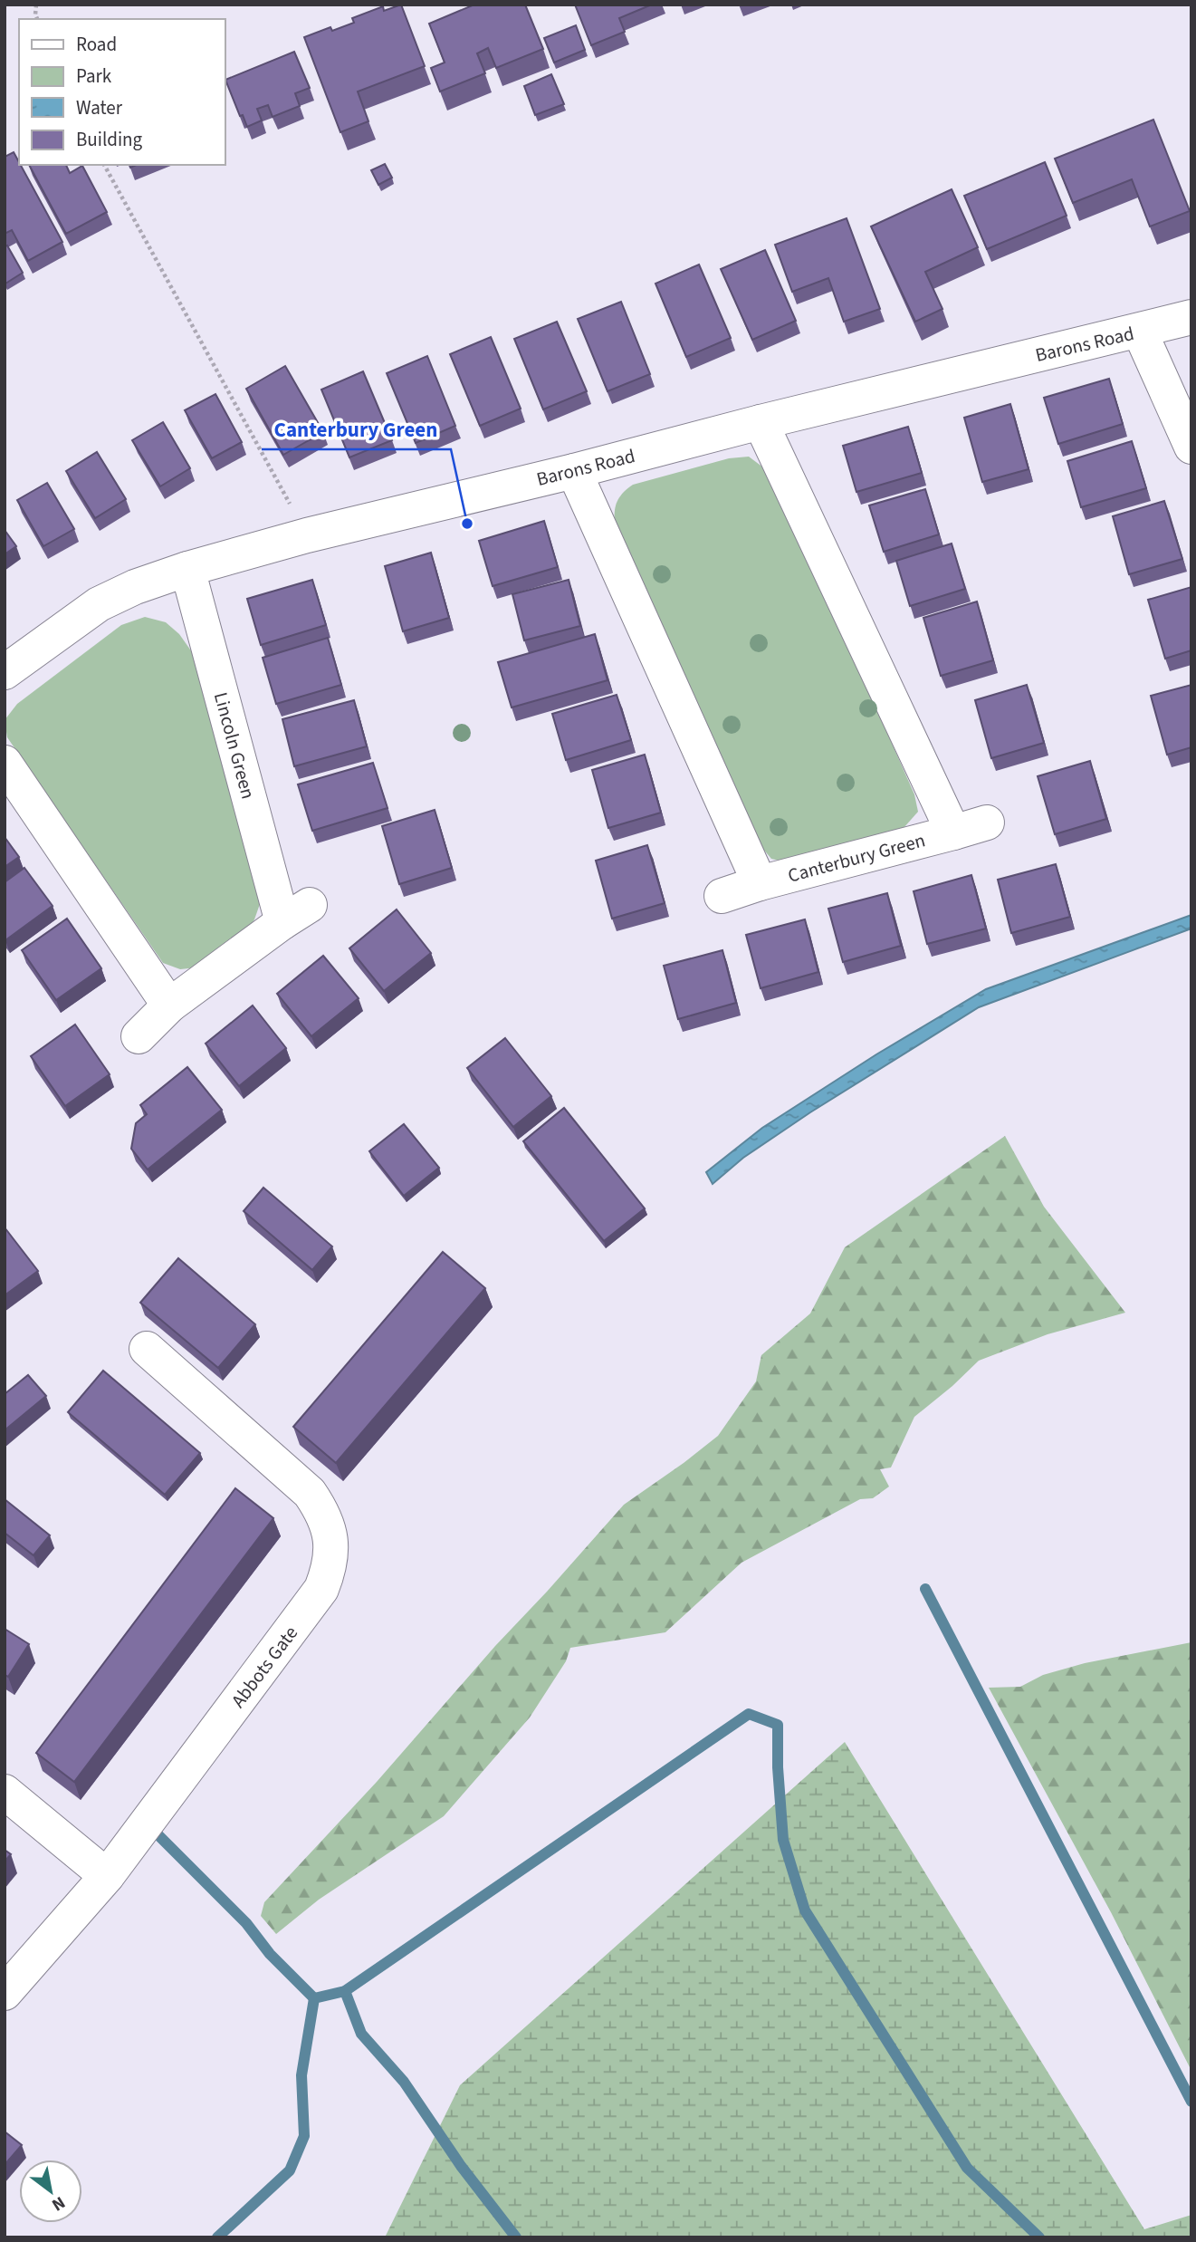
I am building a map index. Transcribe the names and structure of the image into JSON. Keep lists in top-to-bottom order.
{
  "streets": {
    "street": [
      "Barons Road",
      "Lincoln Green",
      "Canterbury Green",
      "Abbots Gate"
    ]
  },
  "crossings": [
    ["Barons Road", "Lincoln Green"],
    ["Barons Road", "Canterbury Green"]
  ],
  "places": ["Canterbury Green"],
  "legend": [
    "Road",
    "Park",
    "Water",
    "Building"
  ],
  "north": "bottom right"
}
